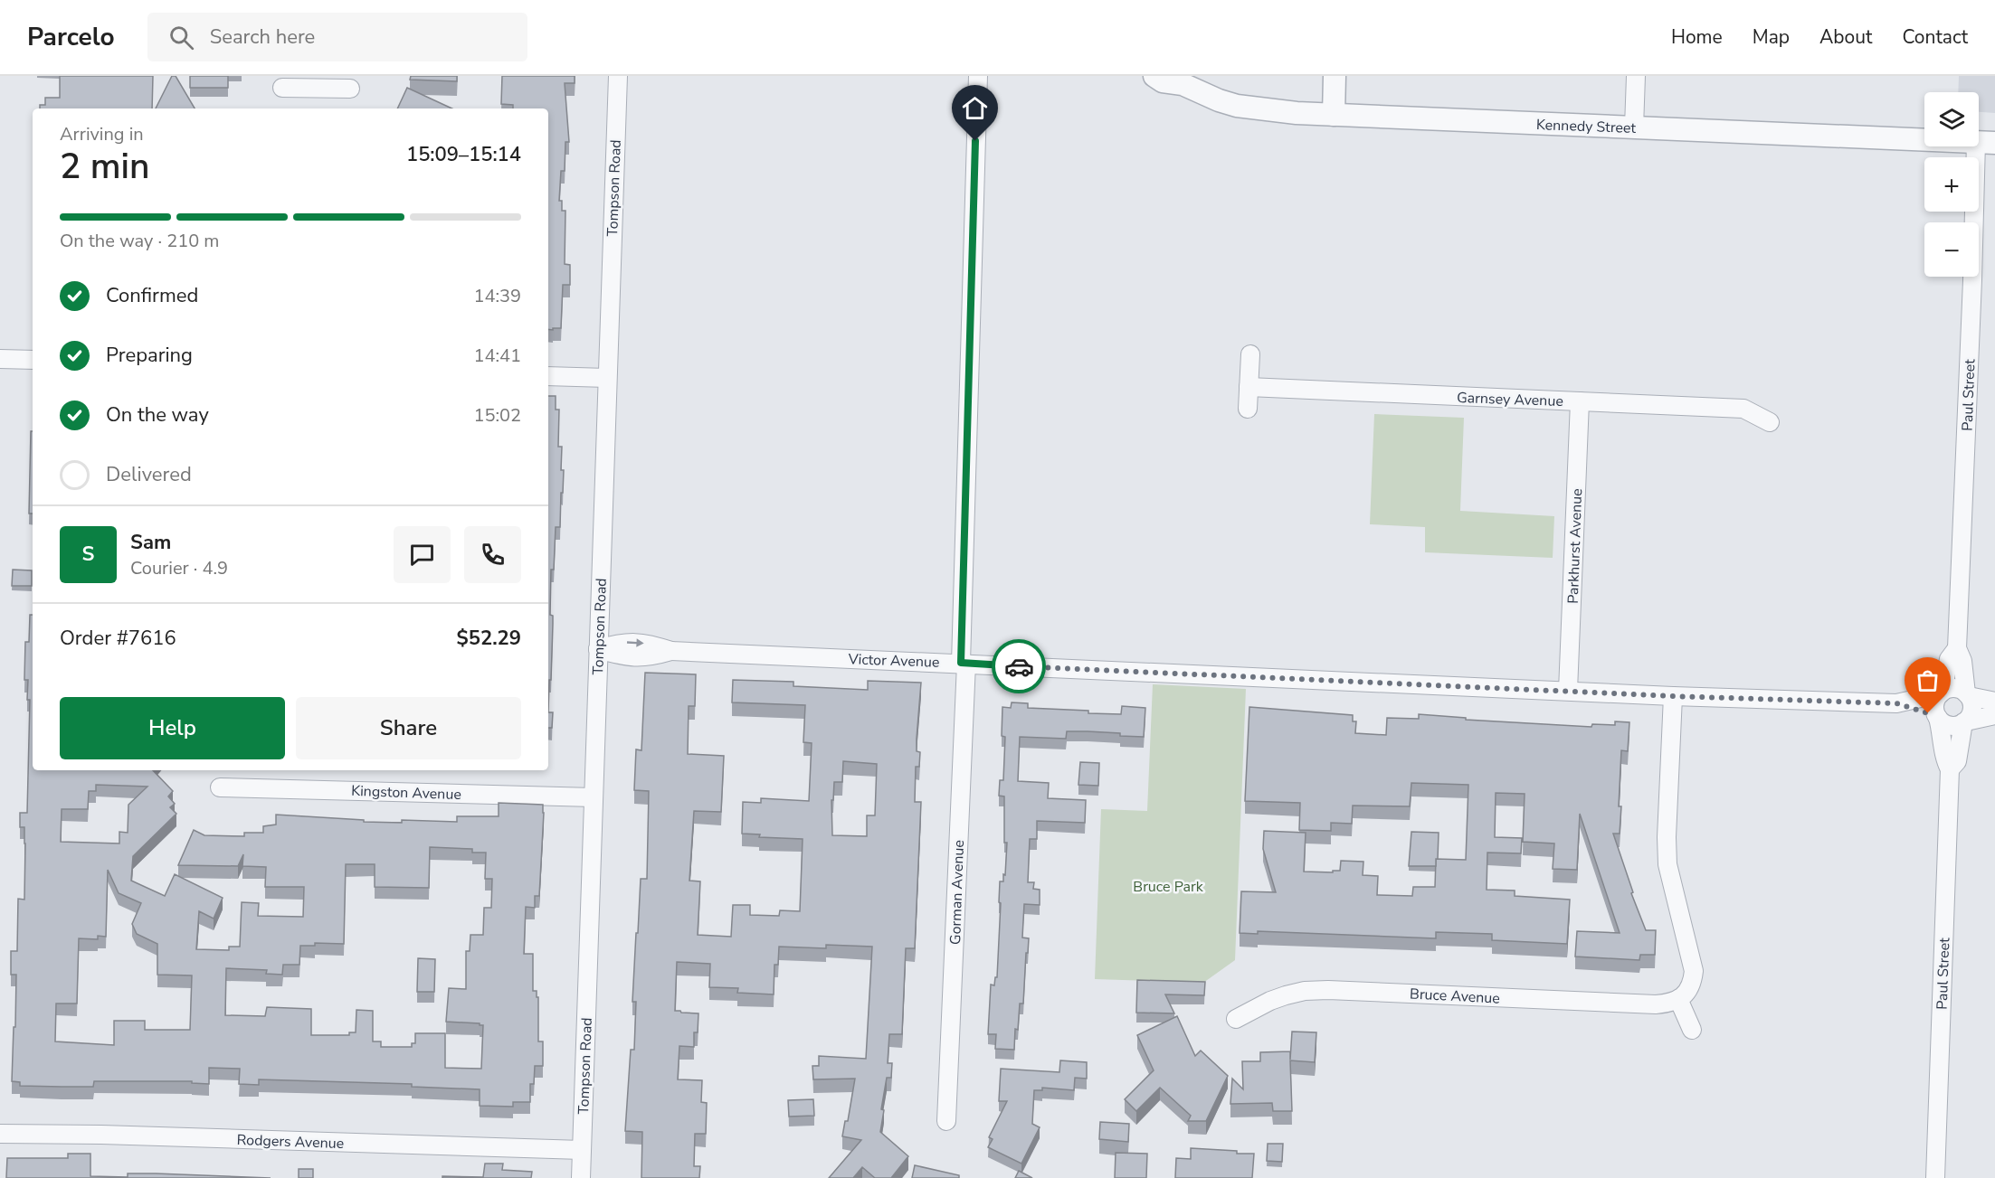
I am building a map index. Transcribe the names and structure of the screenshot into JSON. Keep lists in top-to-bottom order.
{
  "streets": {
    "street": [
      "Kennedy Street",
      "Tompson Road",
      "Paul Street",
      "Garnsey Avenue",
      "Parkhurst Avenue",
      "Victor Avenue",
      "Kingston Avenue",
      "Gorman Avenue",
      "Bruce Avenue",
      "Rodgers Avenue"
    ]
  },
  "crossings": [
    ["Kennedy Street", "Paul Street"],
    ["Tompson Road", "Victor Avenue"],
    ["Tompson Road", "Kingston Avenue"],
    ["Tompson Road", "Rodgers Avenue"],
    ["Paul Street", "Victor Avenue"],
    ["Garnsey Avenue", "Parkhurst Avenue"],
    ["Parkhurst Avenue", "Victor Avenue"],
    ["Victor Avenue", "Gorman Avenue"]
  ],
  "parks": ["Bruce Park"],
  "page": {
    "header": "Parcelo",
    "search": "Search here",
    "nav": [
      "Home",
      "Map",
      "About",
      "Contact"
    ],
    "map_buttons": ["+", "−"],
    "heading": ["2 min", "Arriving in", "15:09–15:14"],
    "panel": [
      "Sam",
      "Courier · 4.9",
      "Order #7616",
      "$52.29"
    ],
    "bar": "On the way · 210 m",
    "list": [
      ["Confirmed", "14:39"],
      ["Preparing", "14:41"],
      ["On the way", "15:02"],
      "Delivered"
    ],
    "round": "S",
    "buttons": ["Help", "Share"]
  }
}
